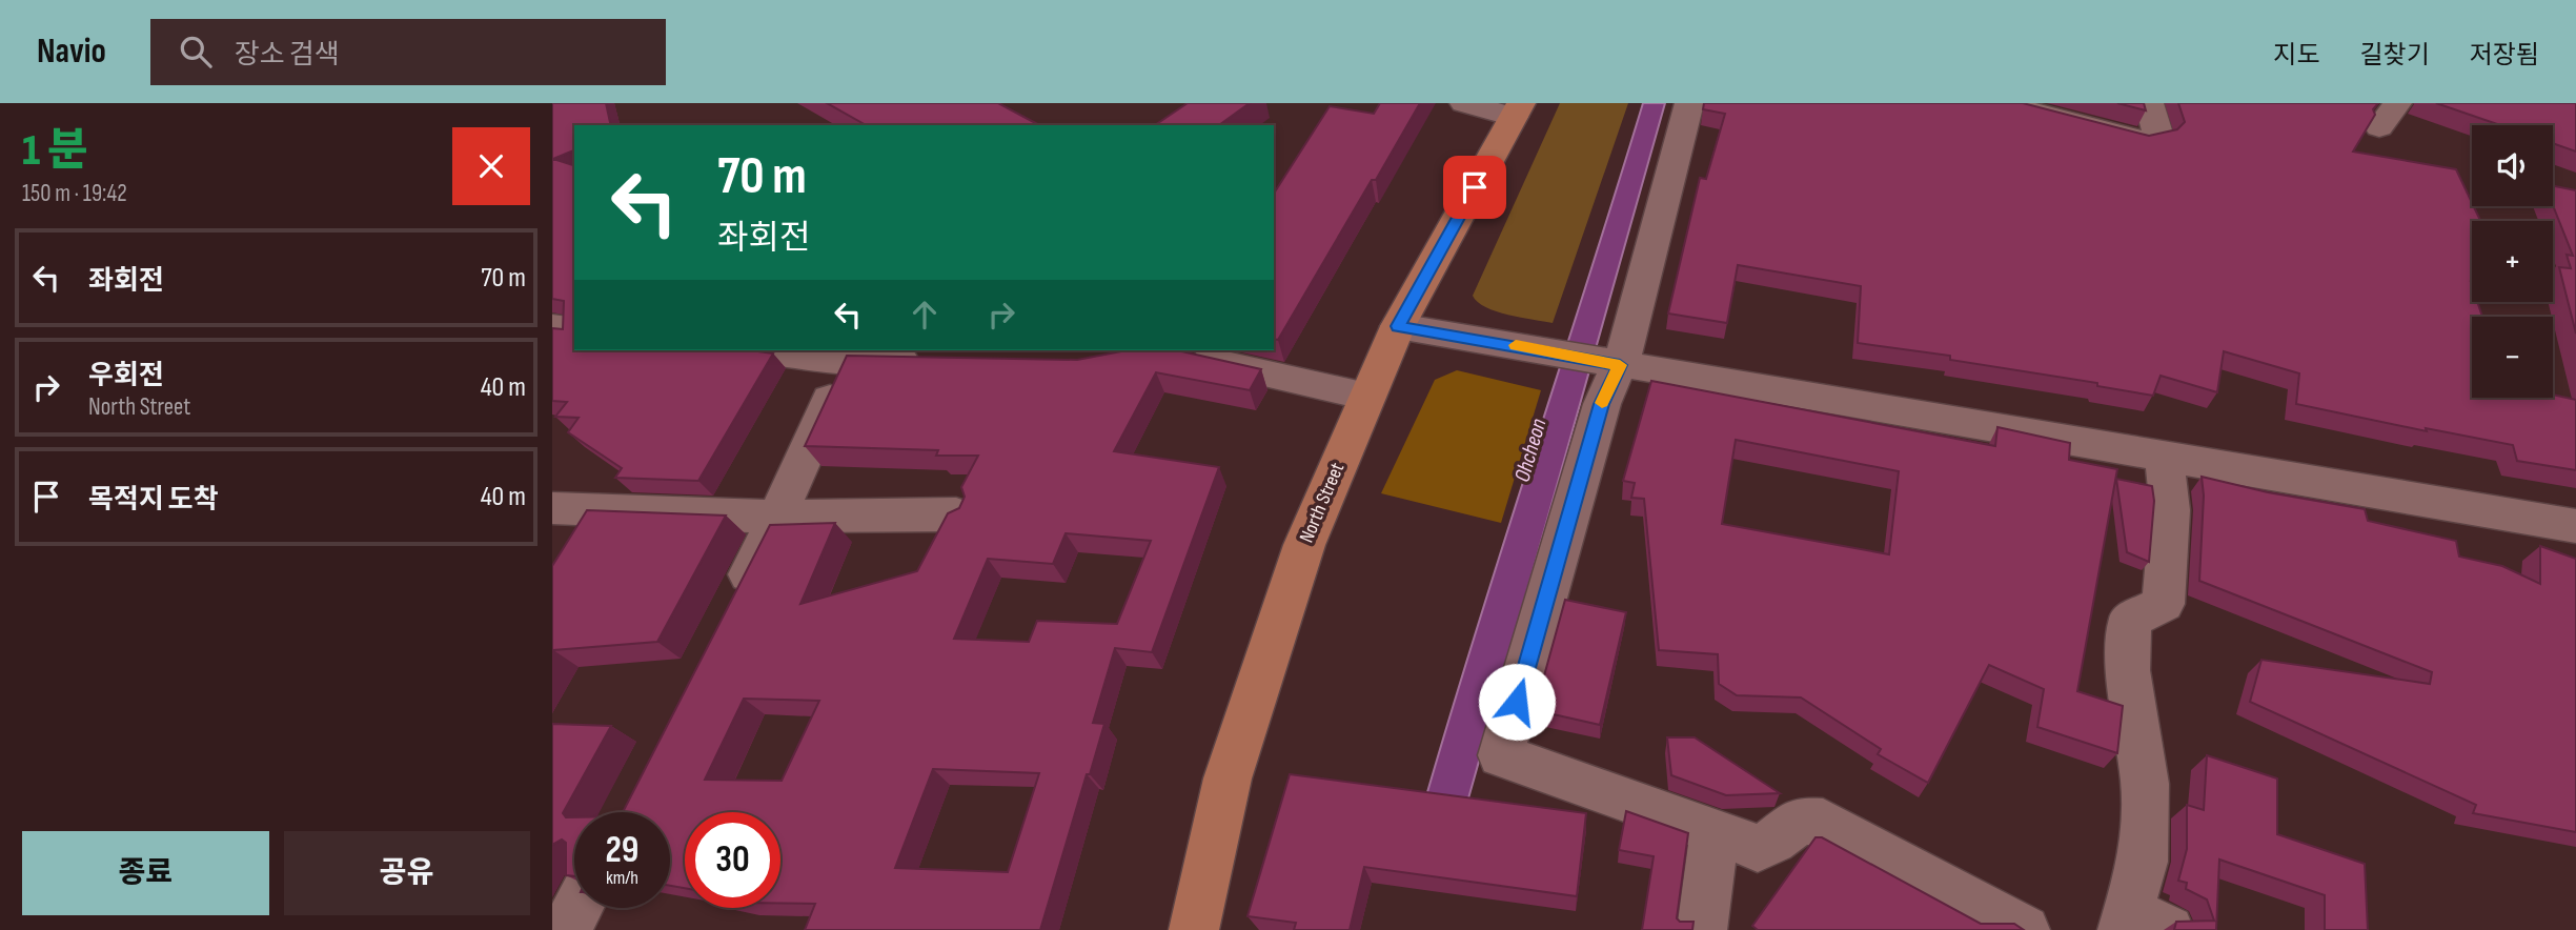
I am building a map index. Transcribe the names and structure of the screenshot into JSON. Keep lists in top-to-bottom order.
{
  "streets": {
    "main road": ["North Street"]
  },
  "water": ["Ohcheon"],
  "page": {
    "header": "Navio",
    "search": "장소 검색",
    "nav": ["지도", "길찾기", "저장됨"],
    "heading": ["1 분", "150 m · 19:42"],
    "map_buttons": ["+", "−"],
    "turn": ["70 m", "좌회전"],
    "list": [
      {
        "name": "좌회전",
        "value": "70 m"
      },
      {
        "name": "우회전",
        "note": "North Street",
        "value": "40 m"
      },
      {
        "name": "목적지 도착",
        "value": "40 m"
      }
    ],
    "speed": "29 km/h",
    "limit": "30",
    "buttons": ["종료", "공유"]
  }
}
